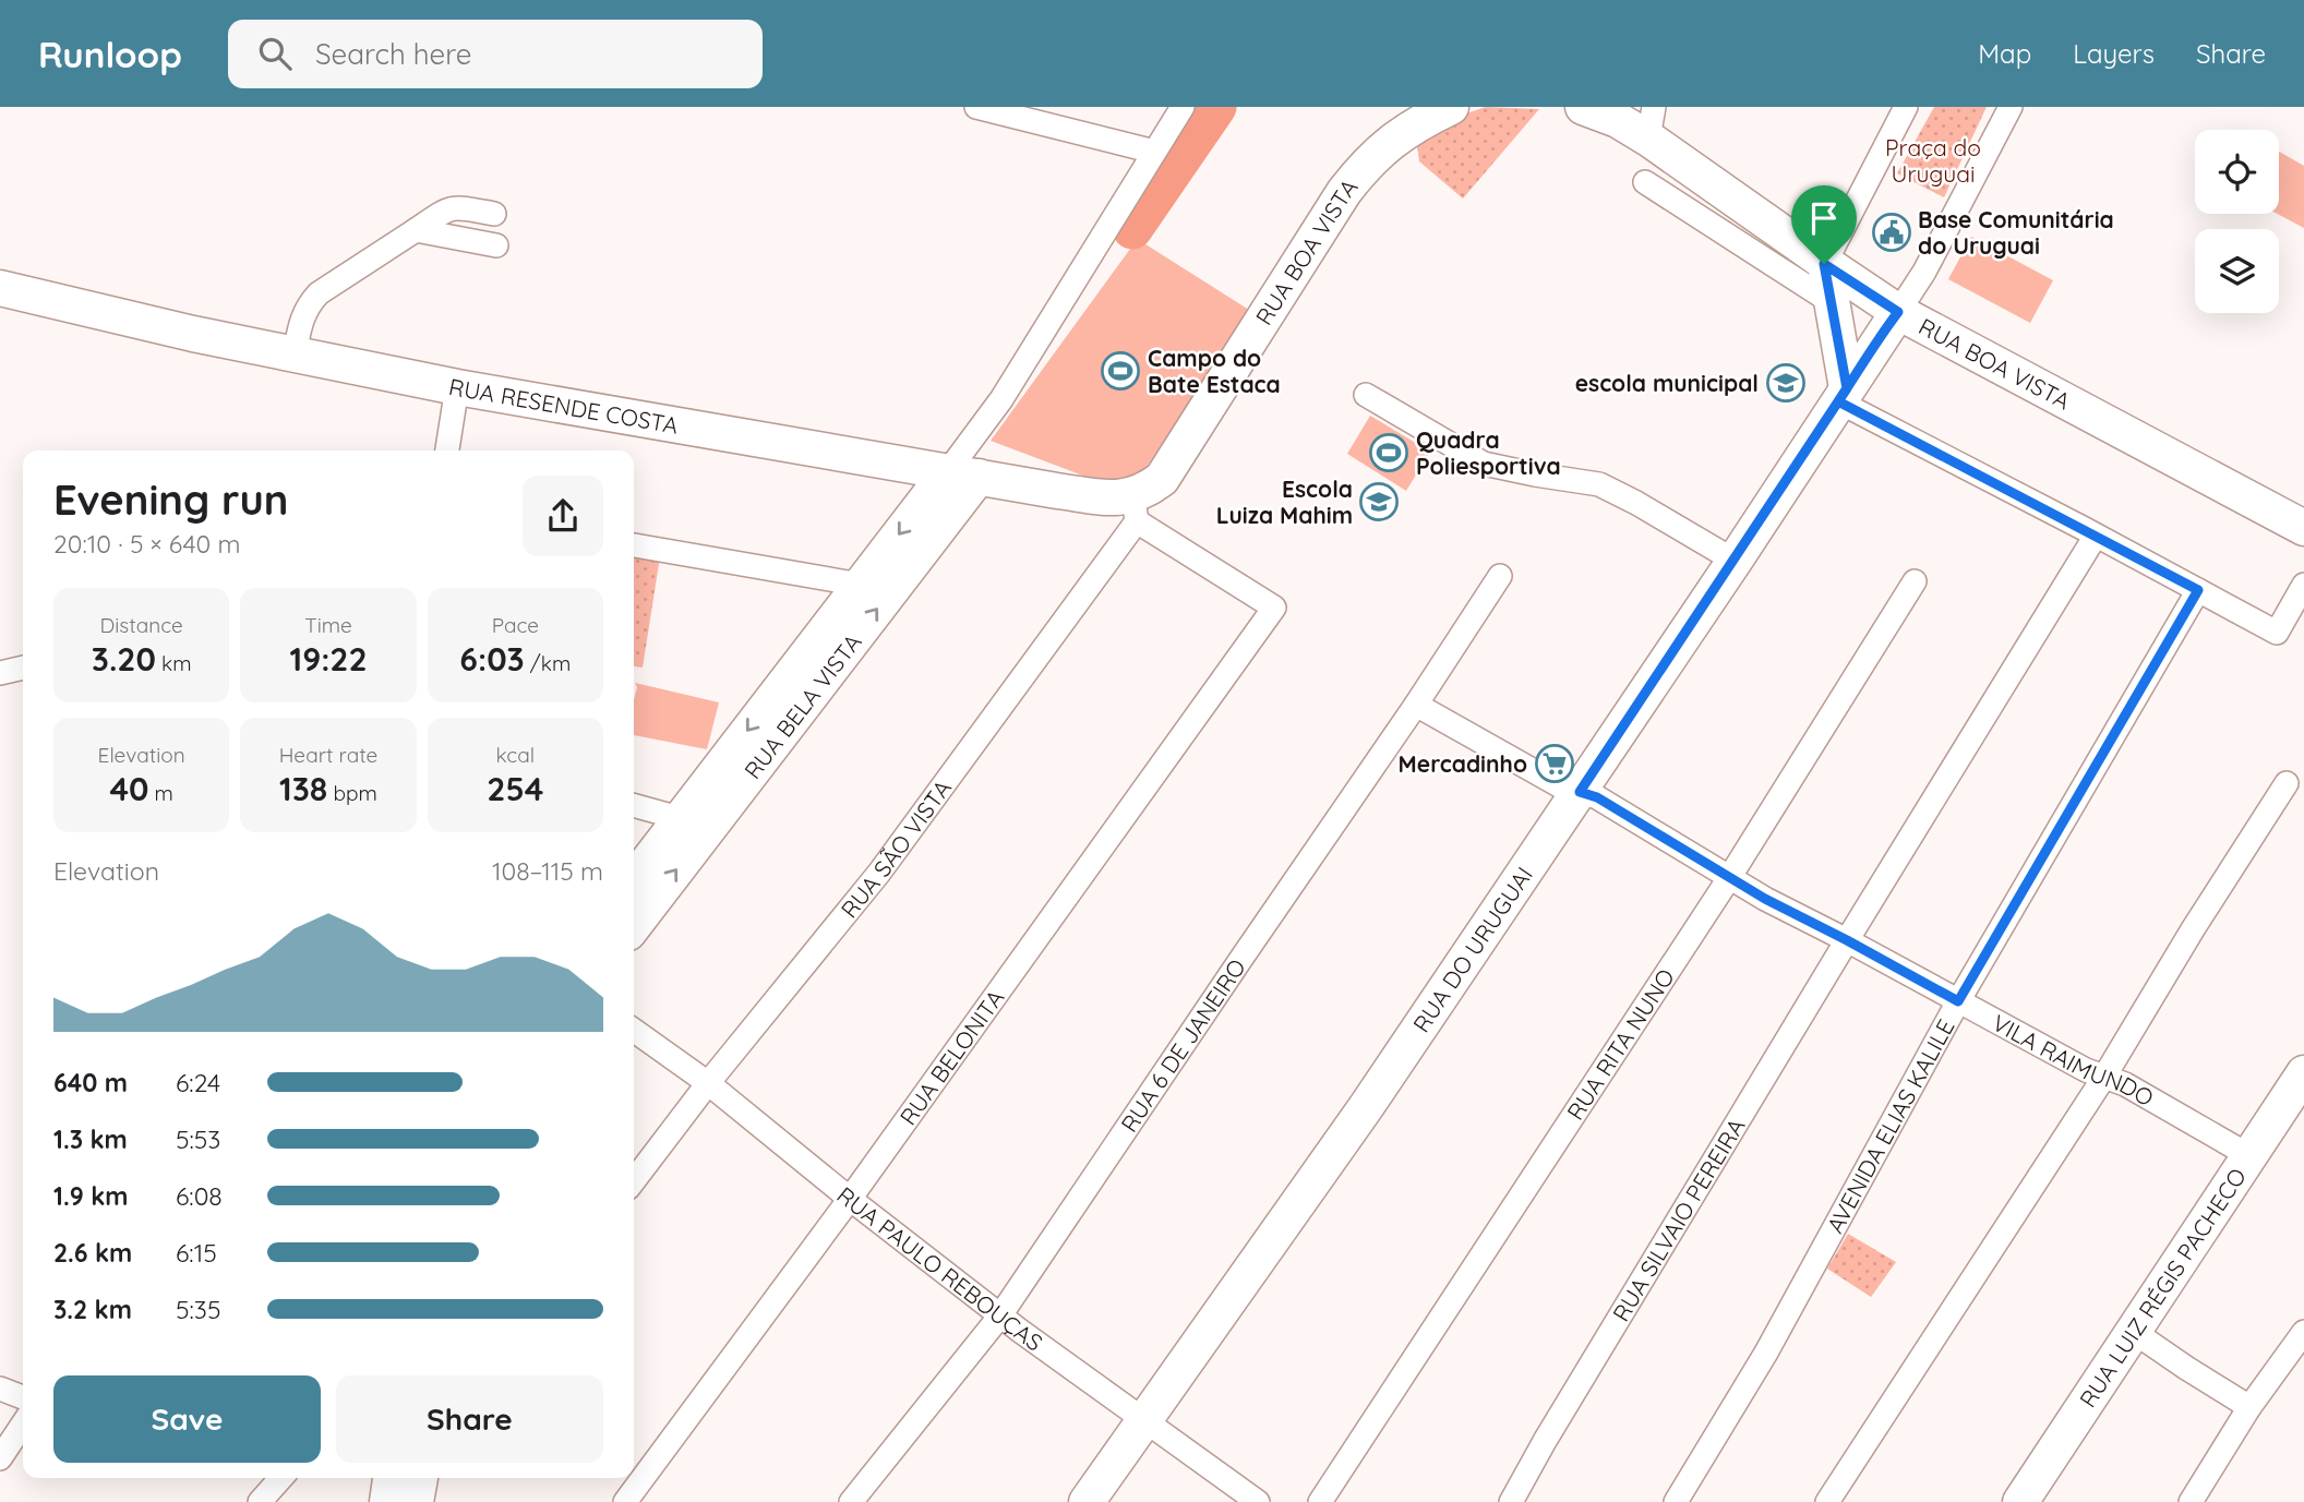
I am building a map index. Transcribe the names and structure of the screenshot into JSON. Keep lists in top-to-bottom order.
{
  "streets": {
    "main road": [
      "RUA BOA VISTA",
      "RUA RESENDE COSTA",
      "RUA BELA VISTA",
      "RUA DO URUGUAI",
      "RUA LUIZ RÉGIS PACHECO"
    ],
    "street": [
      "RUA SÃO VISTA",
      "RUA RITA NUNO",
      "RUA 6 DE JANEIRO",
      "RUA BELONITA",
      "VILA RAIMUNDO",
      "AVENIDA ELIAS KALILE",
      "RUA SILVAIO PEREIRA",
      "RUA PAULO REBOUÇAS"
    ]
  },
  "crossings": [
    ["RUA BOA VISTA", "RUA RESENDE COSTA"],
    ["RUA BOA VISTA", "RUA SÃO VISTA"],
    ["RUA BOA VISTA", "RUA DO URUGUAI"],
    ["RUA BOA VISTA", "RUA BELONITA"],
    ["RUA RESENDE COSTA", "RUA BELA VISTA"],
    ["RUA RESENDE COSTA", "RUA SÃO VISTA"],
    ["RUA RESENDE COSTA", "RUA BELONITA"],
    ["RUA SÃO VISTA", "RUA BELONITA"],
    ["RUA SÃO VISTA", "RUA PAULO REBOUÇAS"],
    ["RUA DO URUGUAI", "VILA RAIMUNDO"],
    ["RUA DO URUGUAI", "RUA PAULO REBOUÇAS"],
    ["RUA RITA NUNO", "VILA RAIMUNDO"],
    ["RUA 6 DE JANEIRO", "VILA RAIMUNDO"],
    ["RUA 6 DE JANEIRO", "RUA PAULO REBOUÇAS"],
    ["RUA BELONITA", "RUA PAULO REBOUÇAS"],
    ["VILA RAIMUNDO", "AVENIDA ELIAS KALILE"],
    ["VILA RAIMUNDO", "RUA SILVAIO PEREIRA"],
    ["VILA RAIMUNDO", "RUA LUIZ RÉGIS PACHECO"]
  ],
  "parks": ["Praça do Uruguai"],
  "places": {
    "public building": ["Base Comunitária do Uruguai"],
    "sports": ["Campo do Bate Estaca", "Quadra Poliesportiva"],
    "school or university": ["escola municipal", "Escola Luiza Mahim"],
    "supermarket": ["Mercadinho"]
  },
  "page": {
    "header": "Runloop",
    "search": "Search here",
    "nav": ["Map", "Layers", "Share"],
    "heading": ["Evening run", "20:10 · 5 × 640 m"],
    "stats": [
      ["Distance", "3.20 km"],
      ["Time", "19:22"],
      ["Pace", "6:03 /km"],
      ["Elevation", "40 m"],
      ["Heart rate", "138 bpm"],
      ["kcal", "254"]
    ],
    "chart": ["Elevation", "108–115 m"],
    "list": [
      {
        "name": "640 m",
        "note": "6:24"
      },
      {
        "name": "1.3 km",
        "note": "5:53"
      },
      {
        "name": "1.9 km",
        "note": "6:08"
      },
      {
        "name": "2.6 km",
        "note": "6:15"
      },
      {
        "name": "3.2 km",
        "note": "5:35"
      }
    ],
    "buttons": ["Save", "Share"]
  }
}
